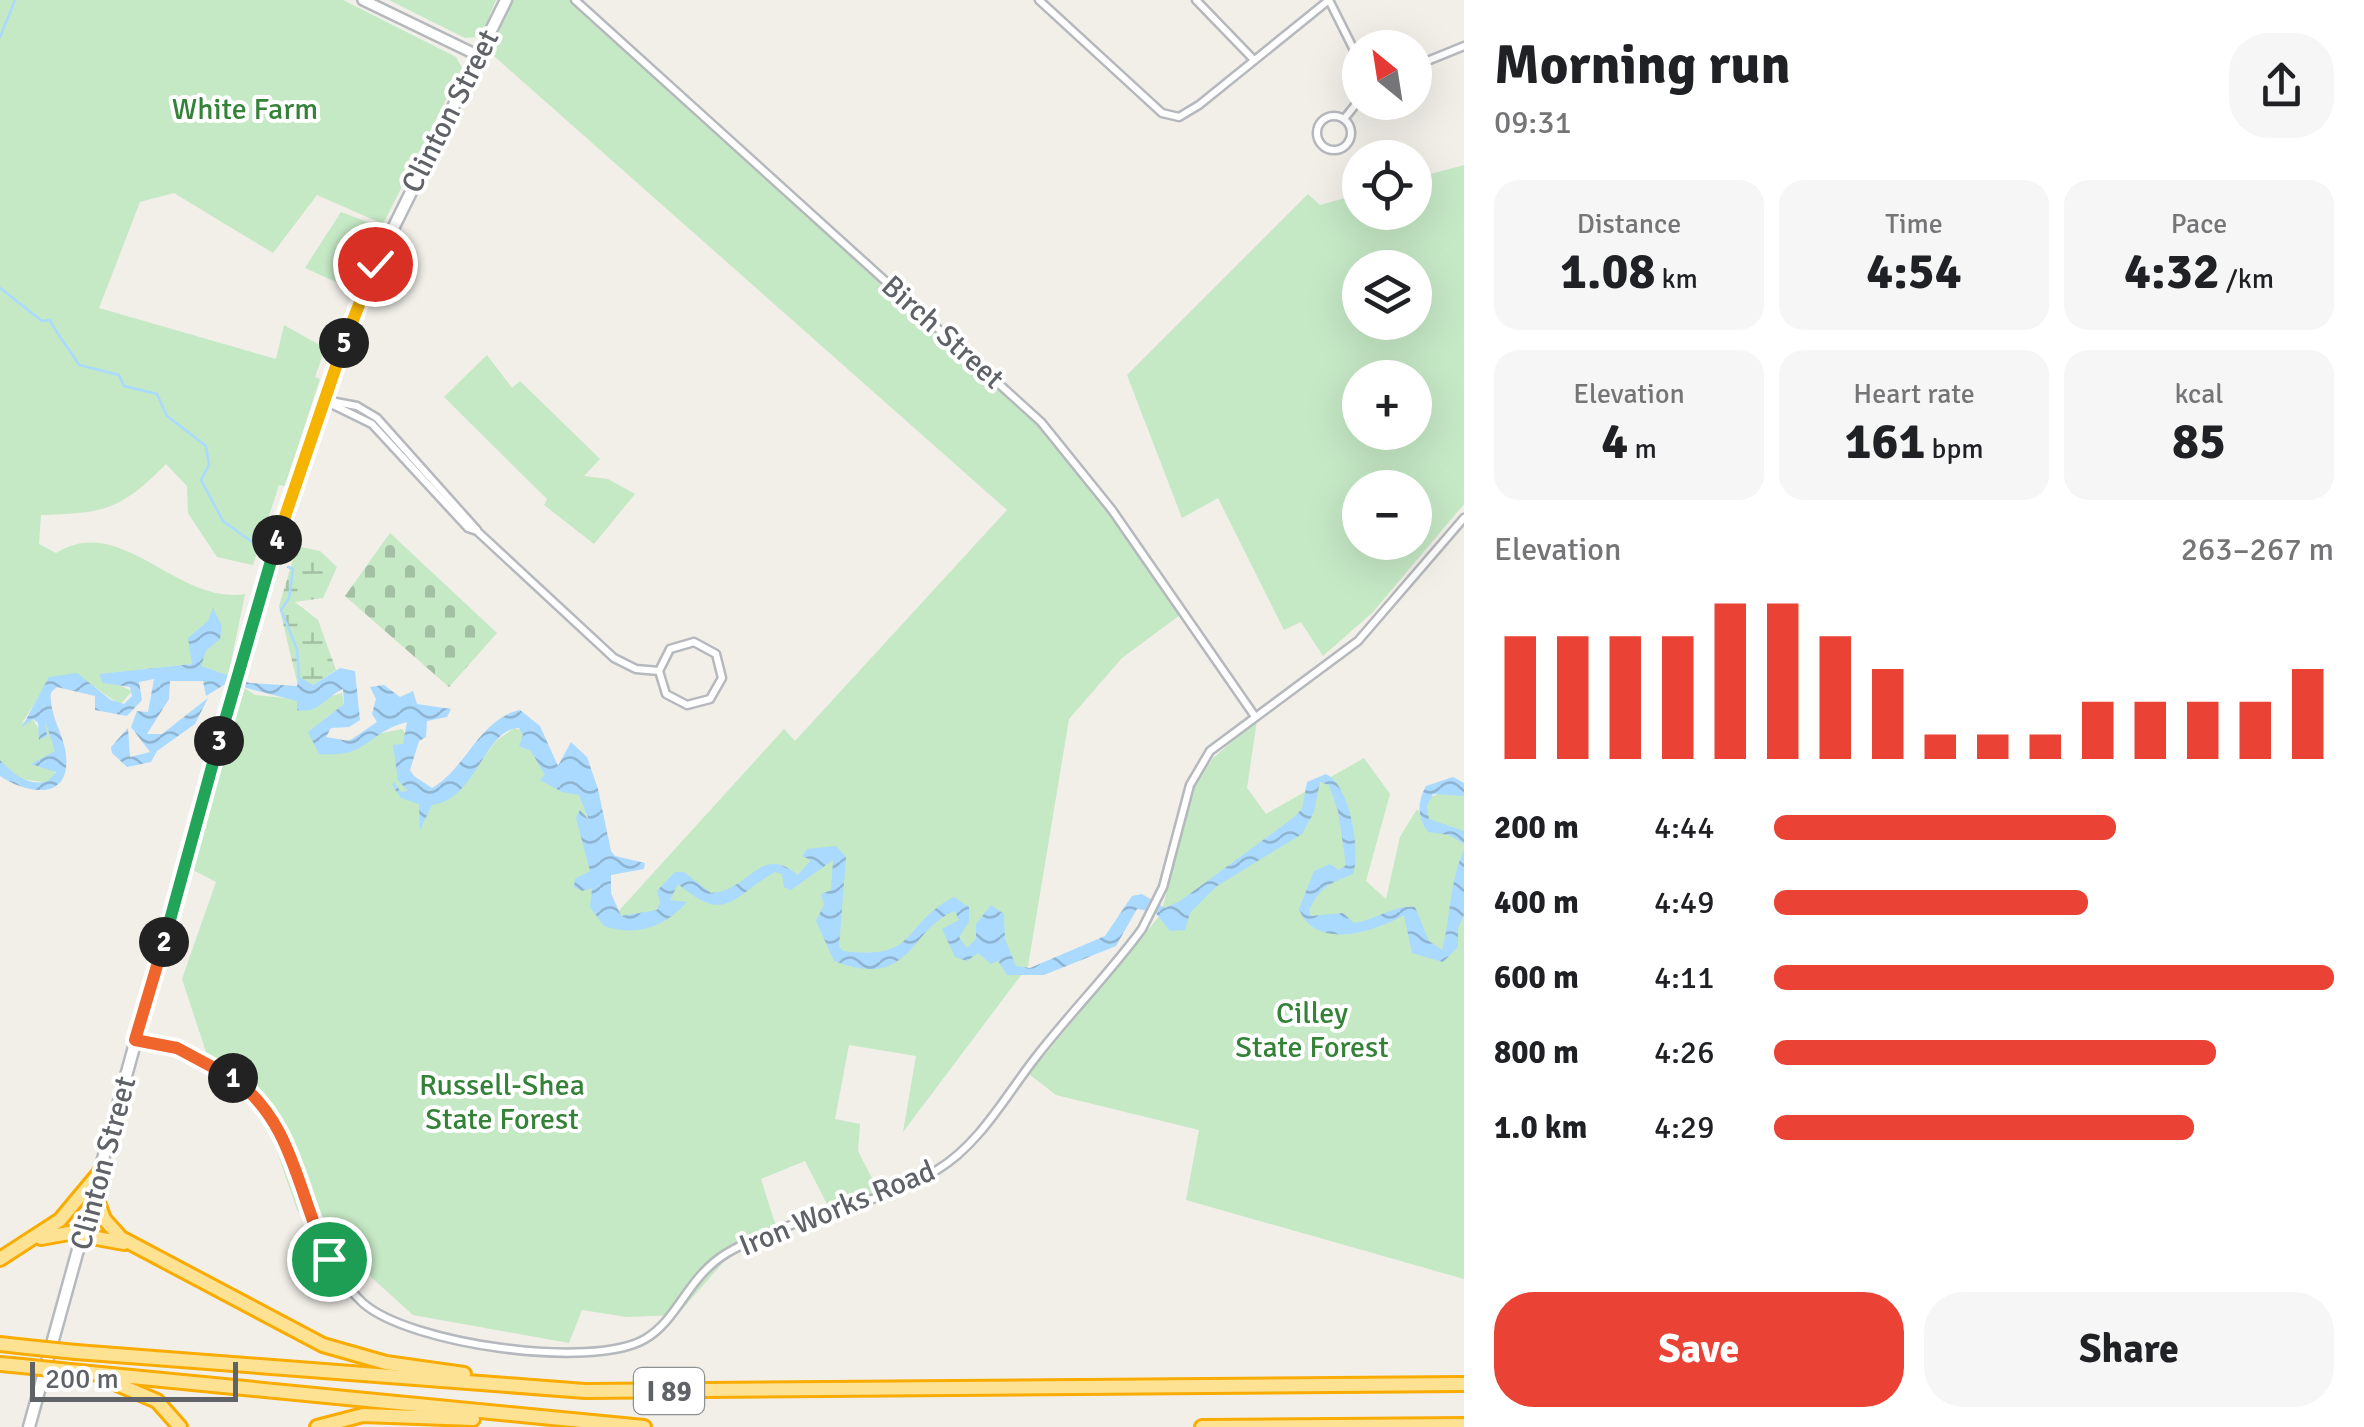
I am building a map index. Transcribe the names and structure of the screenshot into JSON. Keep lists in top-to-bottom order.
{
  "streets": {
    "highway": ["I 89"],
    "main road": ["Clinton Street"],
    "street": ["Birch Street", "Iron Works Road"]
  },
  "crossings": [
    ["Clinton Street", "Iron Works Road"],
    ["Birch Street", "Iron Works Road"]
  ],
  "parks": ["White Farm", "Cilley State Forest", "Russell-Shea State Forest"],
  "scale_bar": "200 m",
  "north": "top left",
  "page": {
    "heading": ["Morning run", "09:31"],
    "map_buttons": ["+", "−"],
    "stats": [
      ["Distance", "1.08 km"],
      ["Time", "4:54"],
      ["Pace", "4:32 /km"],
      ["Elevation", "4 m"],
      ["Heart rate", "161 bpm"],
      ["kcal", "85"]
    ],
    "pins": [
      "5",
      "4",
      "3",
      "2",
      "1"
    ],
    "chart": ["Elevation", "263–267 m"],
    "list": [
      {
        "name": "200 m",
        "note": "4:44"
      },
      {
        "name": "400 m",
        "note": "4:49"
      },
      {
        "name": "600 m",
        "note": "4:11"
      },
      {
        "name": "800 m",
        "note": "4:26"
      },
      {
        "name": "1.0 km",
        "note": "4:29"
      }
    ],
    "buttons": ["Save", "Share"],
    "scale": "200 m"
  }
}
